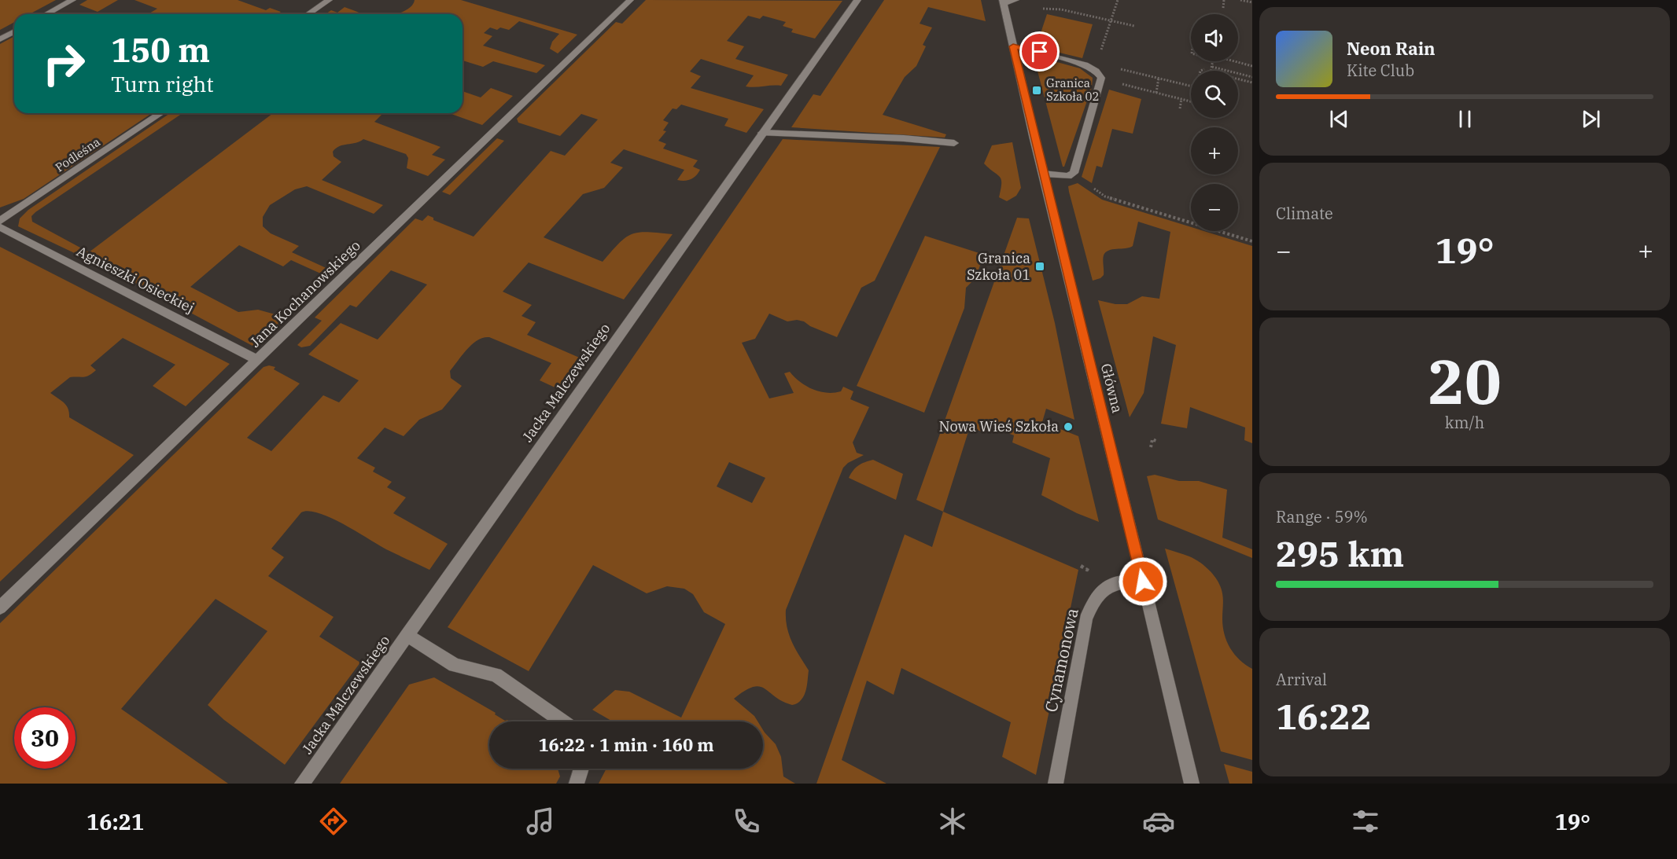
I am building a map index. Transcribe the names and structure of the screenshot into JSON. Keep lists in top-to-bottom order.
{
  "streets": {
    "street": [
      "Podleśna",
      "Agnieszki Osieckiej",
      "Jana Kochanowskiego",
      "Jacka Malczewskiego",
      "Główna",
      "Cynamonowa"
    ]
  },
  "crossings": [
    ["Agnieszki Osieckiej", "Jana Kochanowskiego"],
    ["Główna", "Cynamonowa"]
  ],
  "places": {
    "transit": ["Granica Szkoła 02", "Granica Szkoła 01"],
    "other": ["Nowa Wieś Szkoła"]
  },
  "page": {
    "map_buttons": ["+", "−"],
    "turn": ["150 m", "Turn right"],
    "song": ["Neon Rain", "Kite Club"],
    "tile": [
      "Climate",
      ["20", "km/h"],
      ["Range · 59%", "295 km"],
      ["Arrival", "16:22"]
    ],
    "heat": ["−", "19°", "+"],
    "limit": "30",
    "trip": "16:22 · 1 min · 160 m",
    "tabs": ["16:21", "19°"]
  }
}
